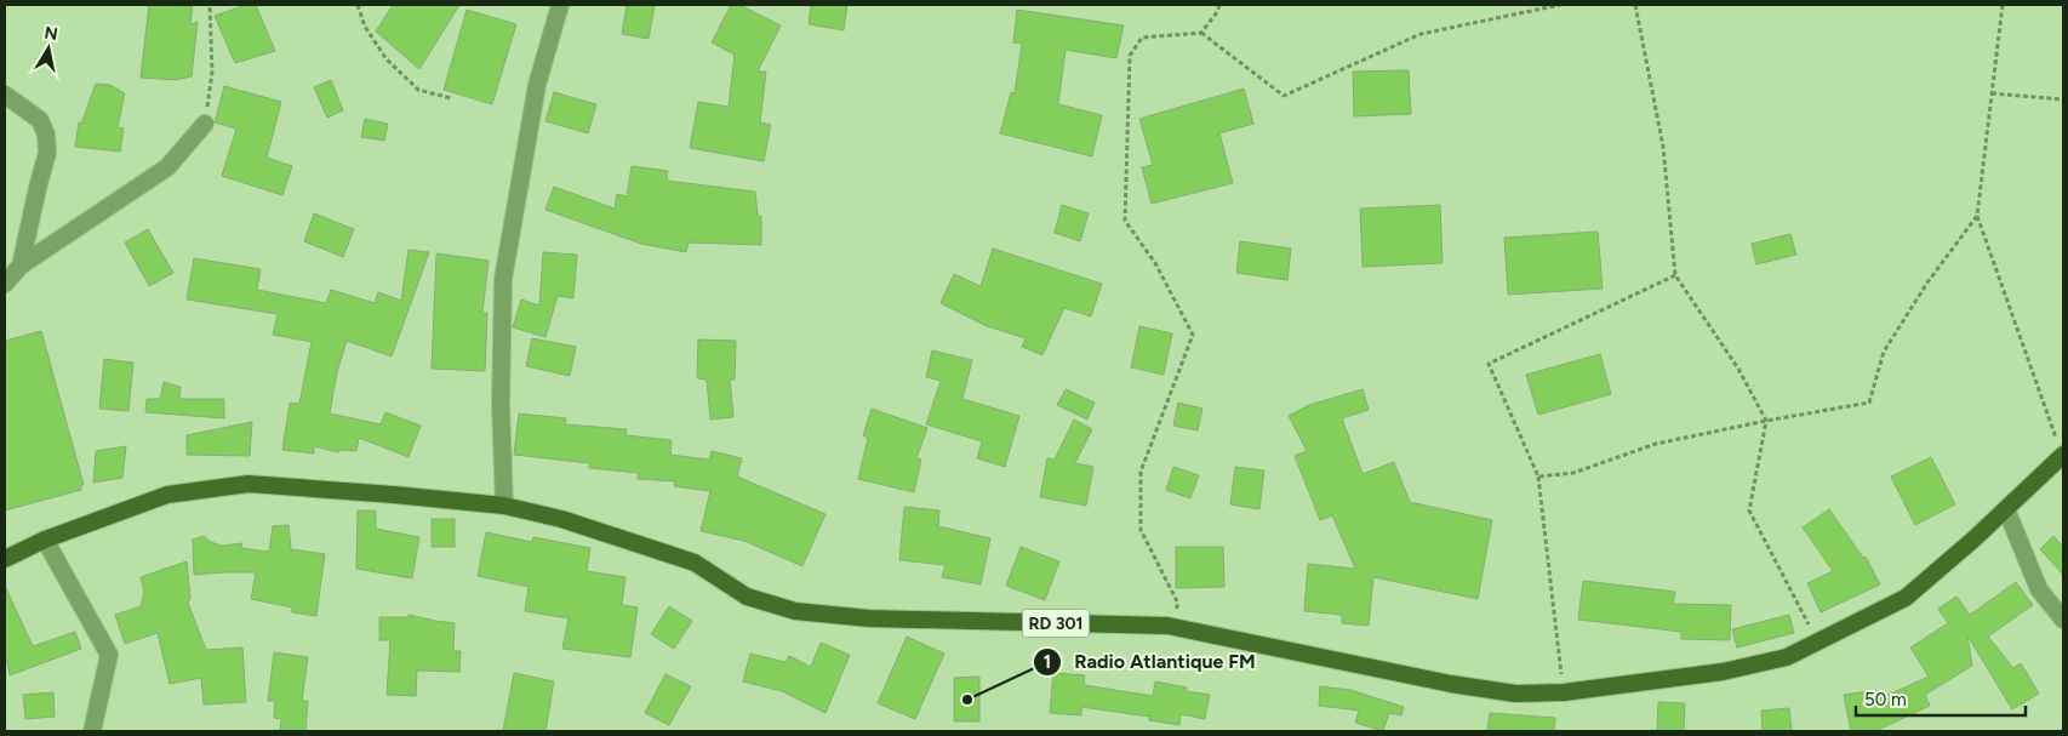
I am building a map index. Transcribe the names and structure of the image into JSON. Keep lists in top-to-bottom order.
{
  "streets": {
    "main road": ["RD 301"]
  },
  "places": ["Radio Atlantique FM"],
  "scale_bar": "50 m",
  "north": "top"
}
